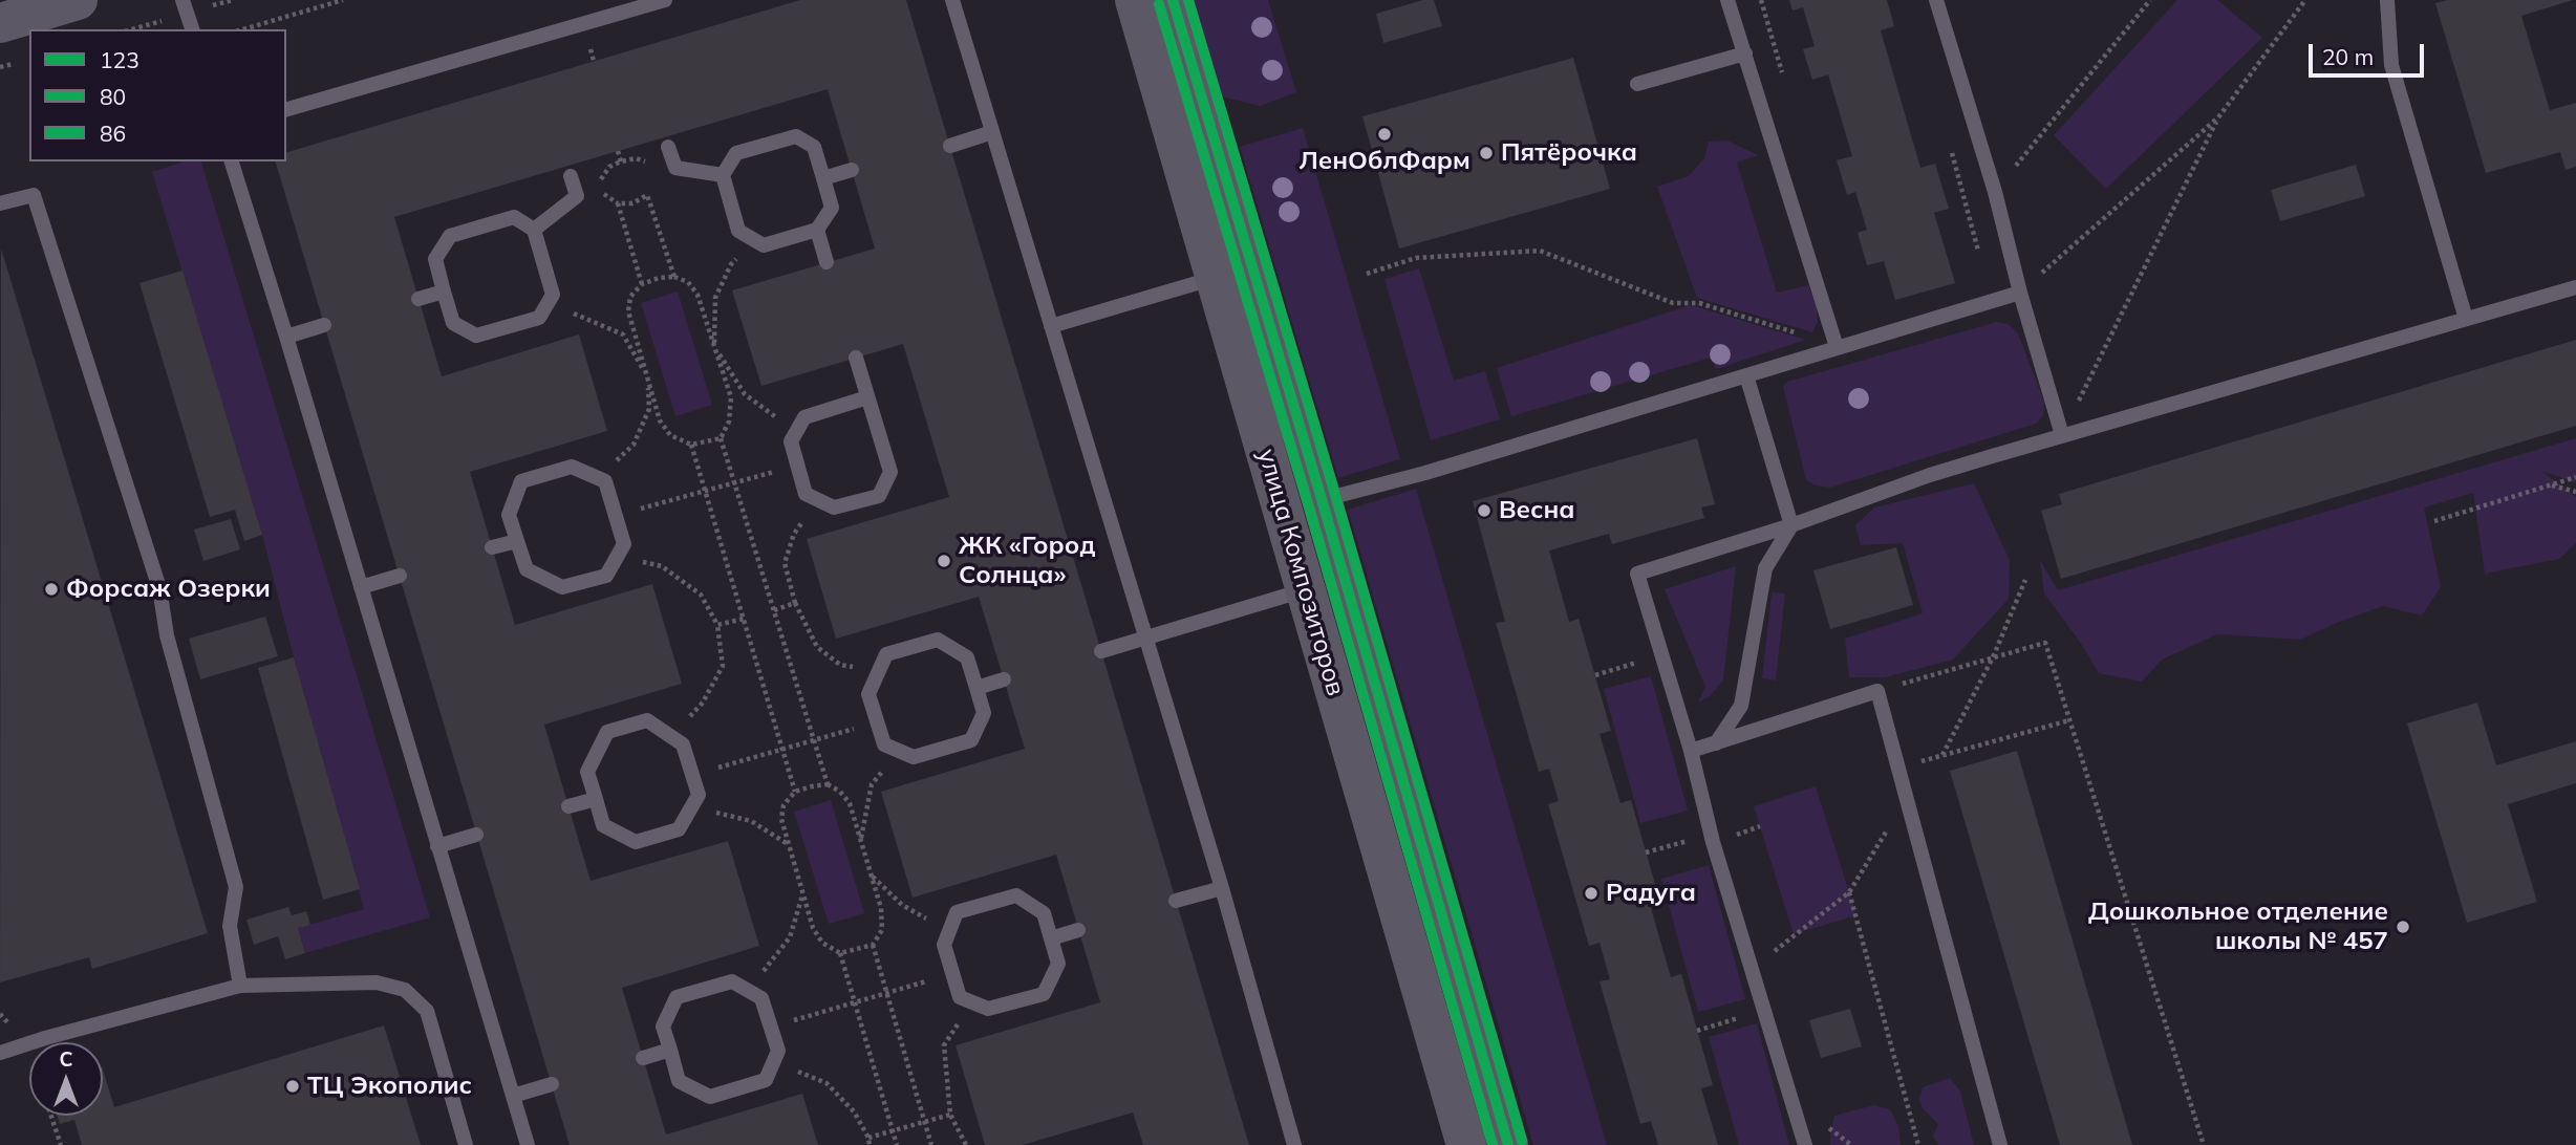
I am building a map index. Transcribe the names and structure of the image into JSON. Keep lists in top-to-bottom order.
{
  "streets": {
    "street": ["улица Композиторов"]
  },
  "places": [
    "ЛенОблФарм",
    "Пятёрочка",
    "Весна",
    "ЖК «Город Солнца»",
    "Форсаж Озерки",
    "Радуга",
    "Дошкольное отделение школы № 457",
    "ТЦ Экополис"
  ],
  "lines": ["transit line 123", "transit line 86", "transit line 80"],
  "legend": ["123", "80", "86"],
  "scale_bar": "20 m",
  "north": "top"
}
